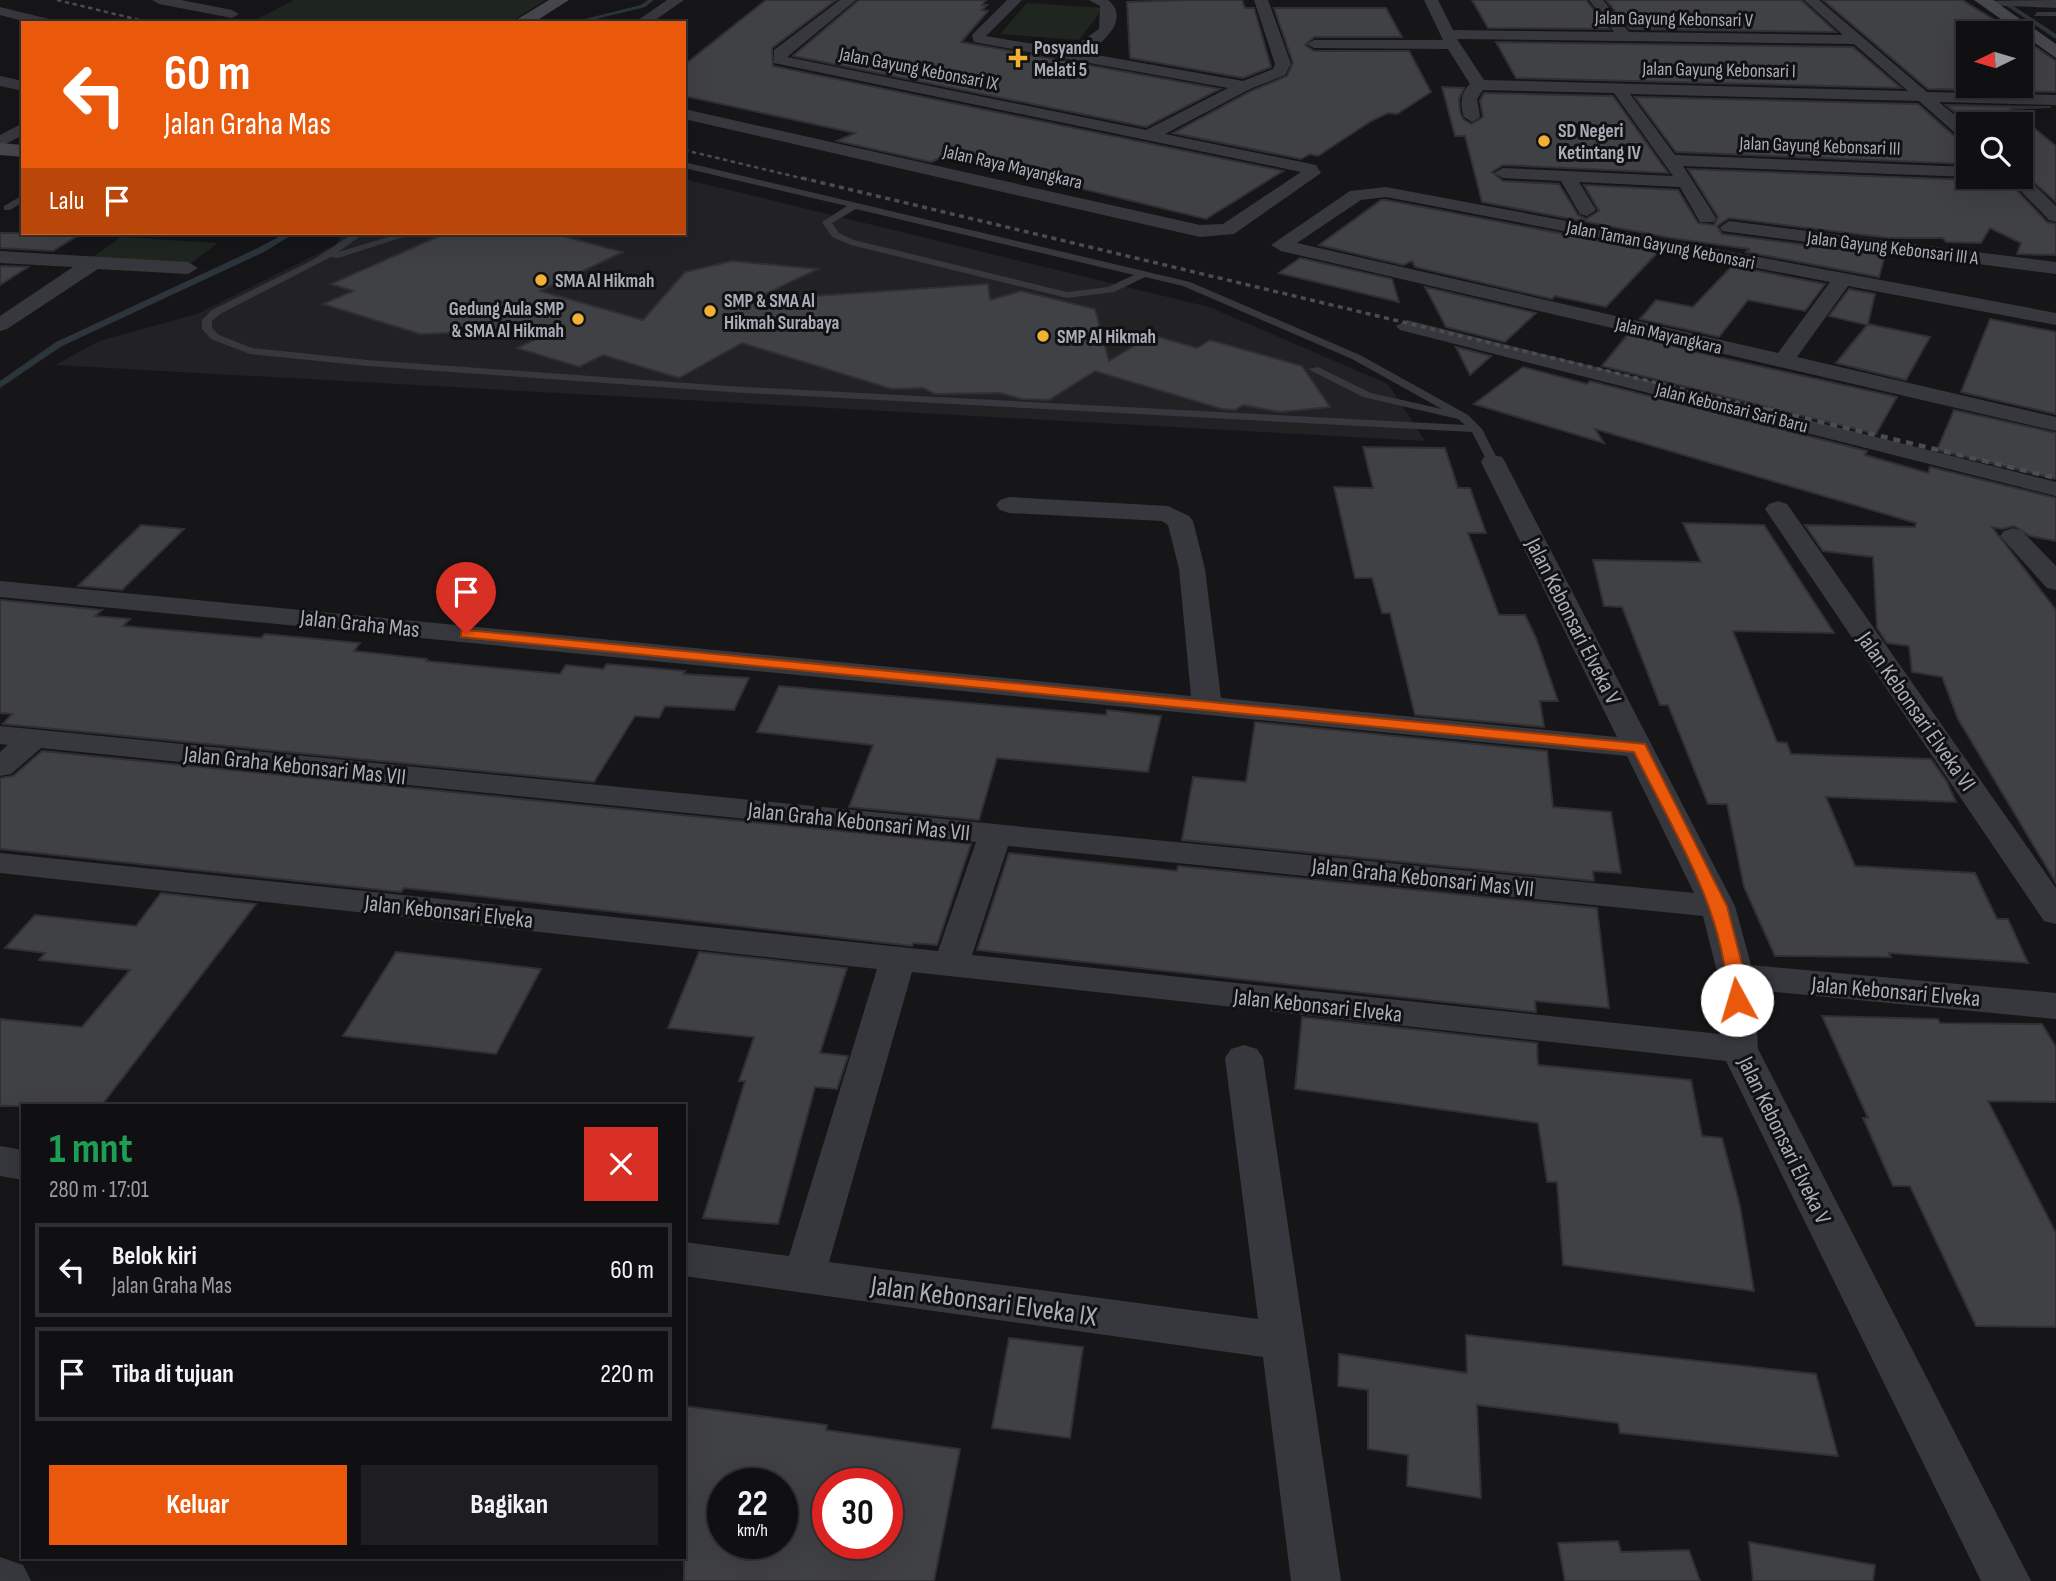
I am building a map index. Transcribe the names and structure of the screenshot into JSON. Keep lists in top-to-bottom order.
{
  "streets": {
    "street": [
      "Jalan Gayung Kebonsari V",
      "Jalan Gayung Kebonsari IX",
      "Jalan Gayung Kebonsari I",
      "Jalan Gayung Kebonsari III",
      "Jalan Raya Mayangkara",
      "Jalan Taman Gayung Kebonsari",
      "Jalan Gayung Kebonsari III A",
      "Jalan Mayangkara",
      "Jalan Kebonsari Sari Baru",
      "Jalan Kebonsari Elveka V",
      "Jalan Graha Mas",
      "Jalan Kebonsari Elveka VI",
      "Jalan Graha Kebonsari Mas VII",
      "Jalan Kebonsari Elveka",
      "Jalan Kebonsari Elveka IX"
    ]
  },
  "crossings": [
    ["Jalan Gayung Kebonsari IX", "Jalan Raya Mayangkara"],
    ["Jalan Taman Gayung Kebonsari", "Jalan Mayangkara"],
    ["Jalan Kebonsari Elveka V", "Jalan Graha Mas"],
    ["Jalan Kebonsari Elveka V", "Jalan Graha Kebonsari Mas VII"],
    ["Jalan Kebonsari Elveka V", "Jalan Kebonsari Elveka"]
  ],
  "places": {
    "health": ["Posyandu Melati 5"],
    "other": [
      "SD Negeri Ketintang IV",
      "SMA Al Hikmah",
      "SMP & SMA Al Hikmah Surabaya",
      "Gedung Aula SMP & SMA Al Hikmah",
      "SMP Al Hikmah"
    ]
  },
  "north": "left",
  "page": {
    "turn": ["60 m", "Jalan Graha Mas"],
    "then": "Lalu",
    "heading": ["1 mnt", "280 m · 17:01"],
    "list": [
      {
        "name": "Belok kiri",
        "note": "Jalan Graha Mas",
        "value": "60 m"
      },
      {
        "name": "Tiba di tujuan",
        "value": "220 m"
      }
    ],
    "buttons": ["Keluar", "Bagikan"],
    "speed": "22 km/h",
    "limit": "30"
  }
}
